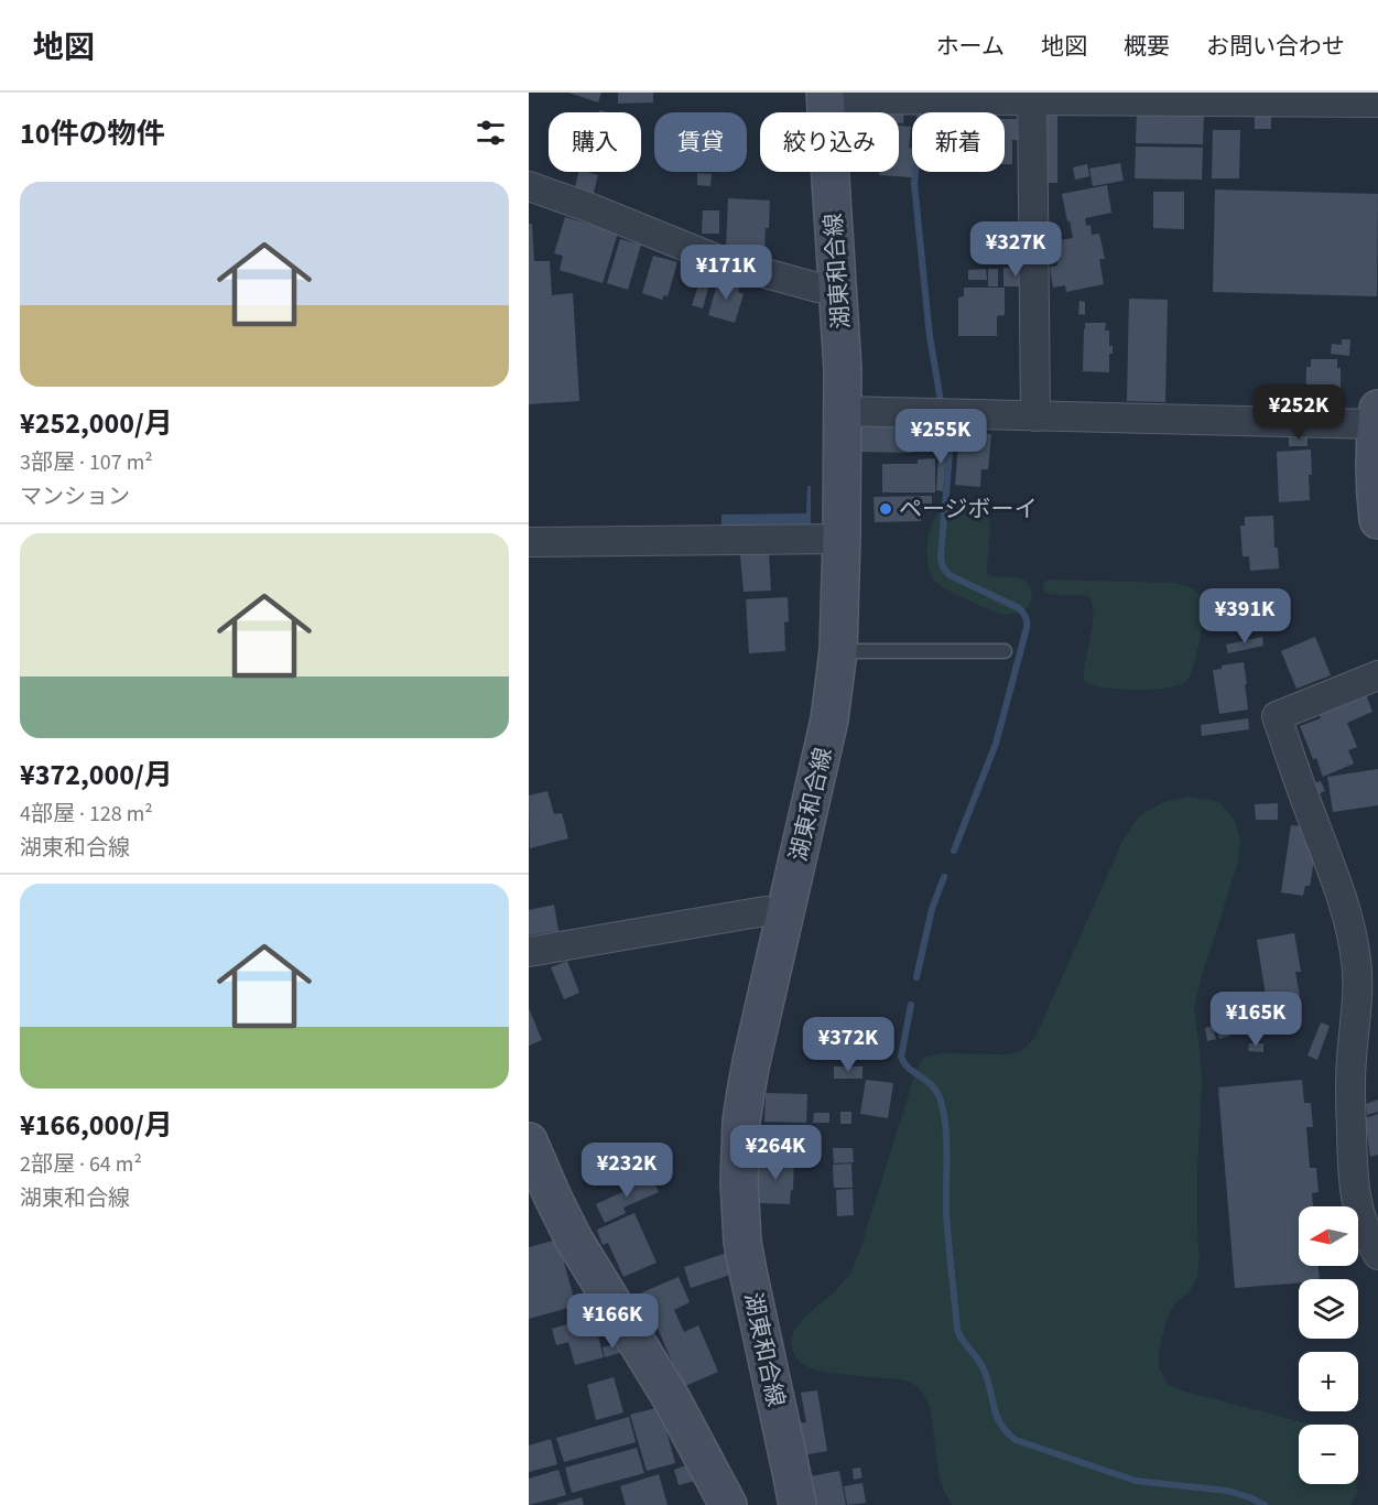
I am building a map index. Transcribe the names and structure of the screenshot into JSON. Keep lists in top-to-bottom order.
{
  "streets": {
    "main road": ["湖東和合線"]
  },
  "places": ["ページボーイ"],
  "north": "left",
  "page": {
    "header": "地図",
    "nav": [
      "ホーム",
      "地図",
      "概要",
      "お問い合わせ"
    ],
    "heading": "10件の物件",
    "chip": [
      "購入",
      "賃貸",
      "絞り込み",
      "新着"
    ],
    "list": [
      {
        "name": "¥252,000/月",
        "note": "3部屋 · 107 m² · マンション"
      },
      {
        "name": "¥372,000/月",
        "note": "4部屋 · 128 m² · 湖東和合線"
      },
      {
        "name": "¥166,000/月",
        "note": "2部屋 · 64 m² · 湖東和合線"
      }
    ],
    "price": [
      "¥327K",
      "¥171K",
      "¥252K",
      "¥255K",
      "¥391K",
      "¥165K",
      "¥372K",
      "¥264K",
      "¥232K",
      "¥166K"
    ],
    "map_buttons": ["+", "−"]
  }
}
